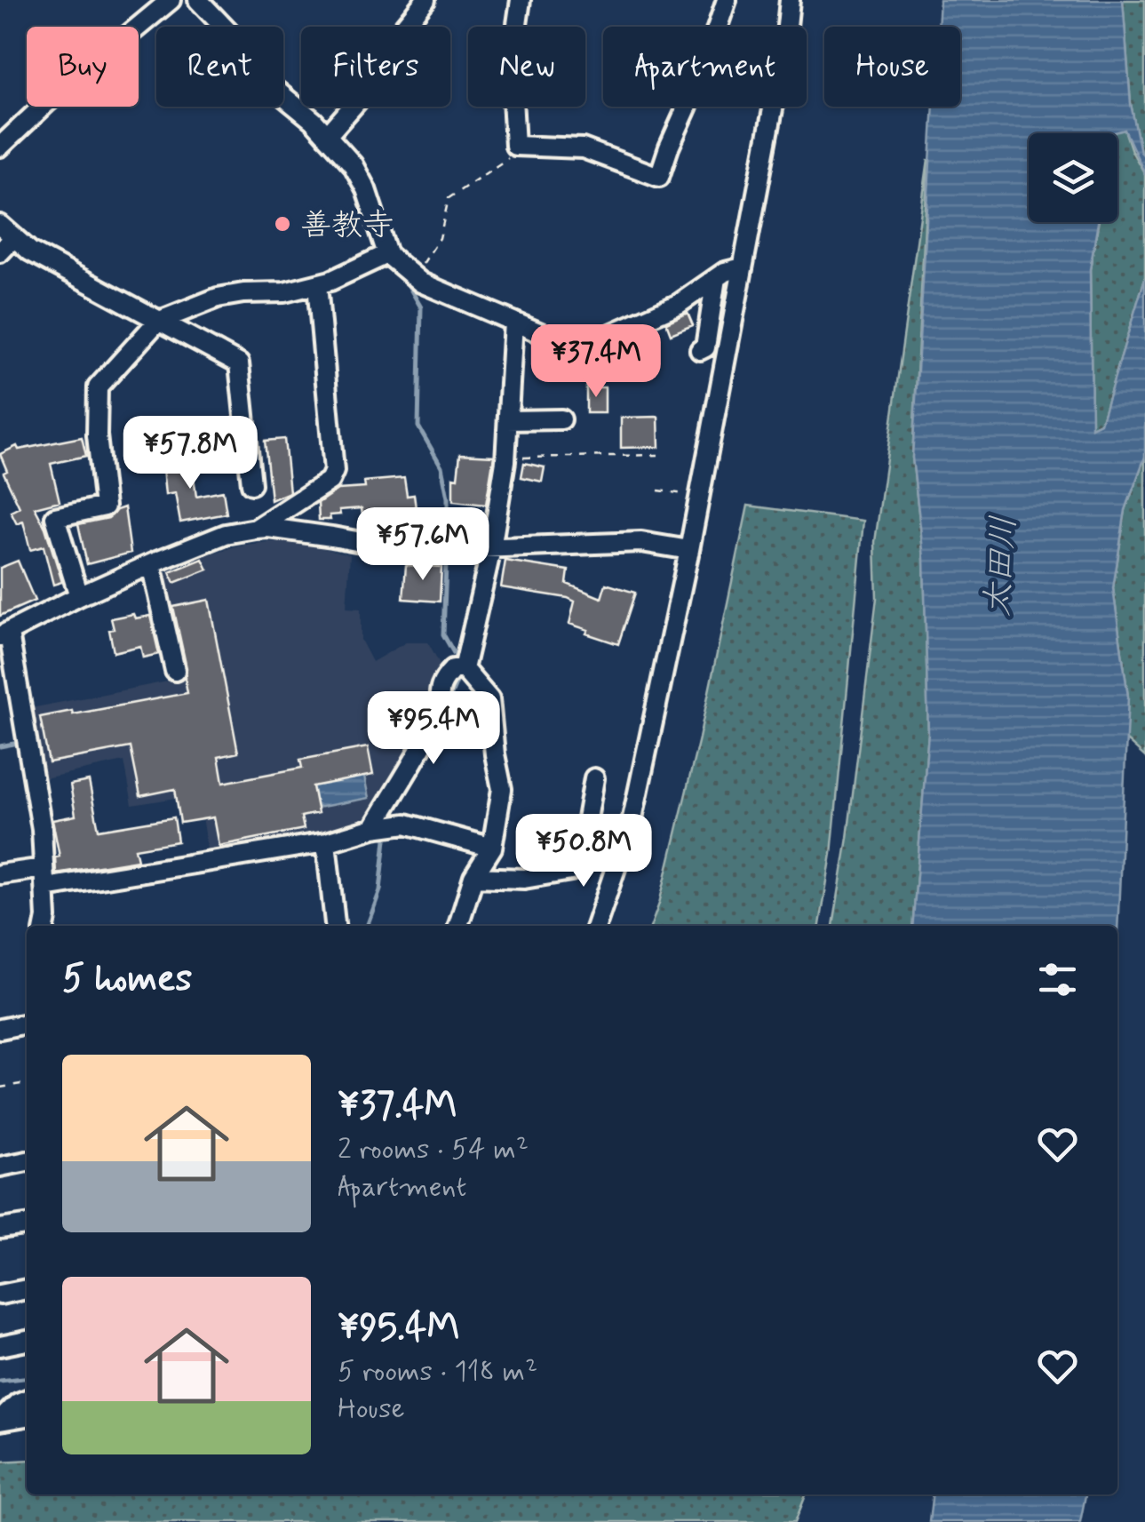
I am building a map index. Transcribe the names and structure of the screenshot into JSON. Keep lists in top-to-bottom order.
{
  "water": ["太田川"],
  "places": ["善教寺"],
  "page": {
    "chip": [
      "Buy",
      "Rent",
      "Filters",
      "New",
      "Apartment",
      "House"
    ],
    "price": [
      "¥37.4M",
      "¥57.8M",
      "¥57.6M",
      "¥95.4M",
      "¥50.8M"
    ],
    "heading": "5 homes",
    "list": [
      {
        "name": "¥37.4M",
        "note": "2 rooms · 54 m² · Apartment"
      },
      {
        "name": "¥95.4M",
        "note": "5 rooms · 118 m² · House"
      }
    ]
  }
}
